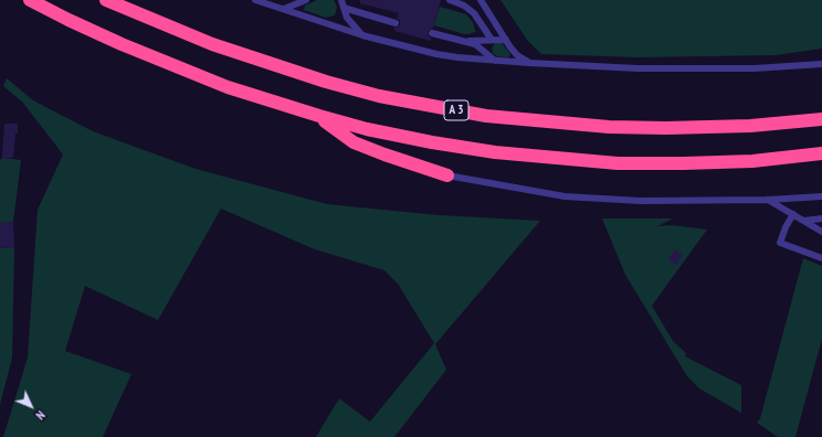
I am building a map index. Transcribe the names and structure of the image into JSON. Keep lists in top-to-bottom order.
{
  "streets": {
    "highway": ["A 3"]
  },
  "north": "bottom right"
}
